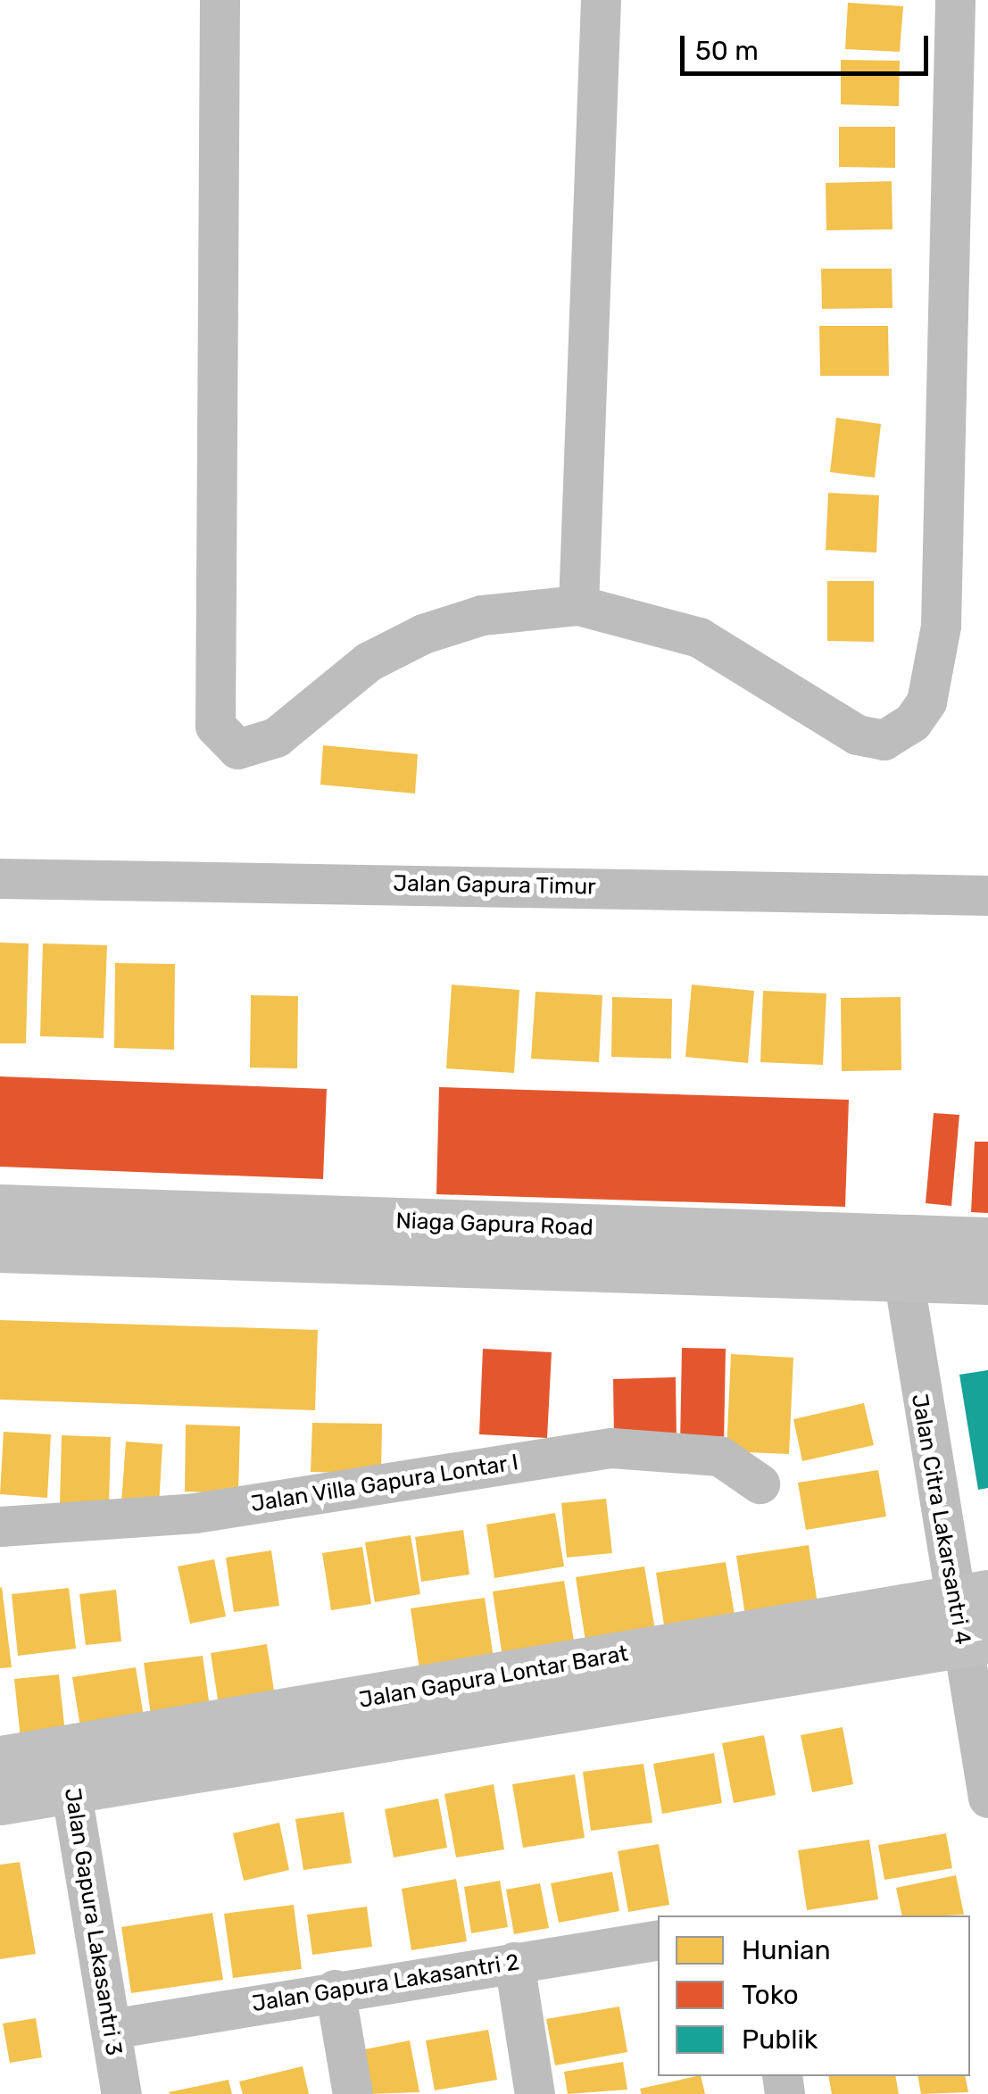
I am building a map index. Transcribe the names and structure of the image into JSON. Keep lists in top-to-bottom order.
{
  "streets": {
    "street": [
      "Jalan Gapura Timur",
      "Niaga Gapura Road",
      "Jalan Villa Gapura Lontar I",
      "Jalan Citra Lakarsantri 4",
      "Jalan Gapura Lontar Barat",
      "Jalan Gapura Lakasantri 3",
      "Jalan Gapura Lakasantri 2"
    ]
  },
  "crossings": [
    ["Niaga Gapura Road", "Jalan Citra Lakarsantri 4"],
    ["Jalan Citra Lakarsantri 4", "Jalan Gapura Lontar Barat"],
    ["Jalan Gapura Lontar Barat", "Jalan Gapura Lakasantri 3"],
    ["Jalan Gapura Lakasantri 3", "Jalan Gapura Lakasantri 2"]
  ],
  "legend": ["Hunian", "Toko", "Publik"],
  "scale_bar": "50 m"
}
